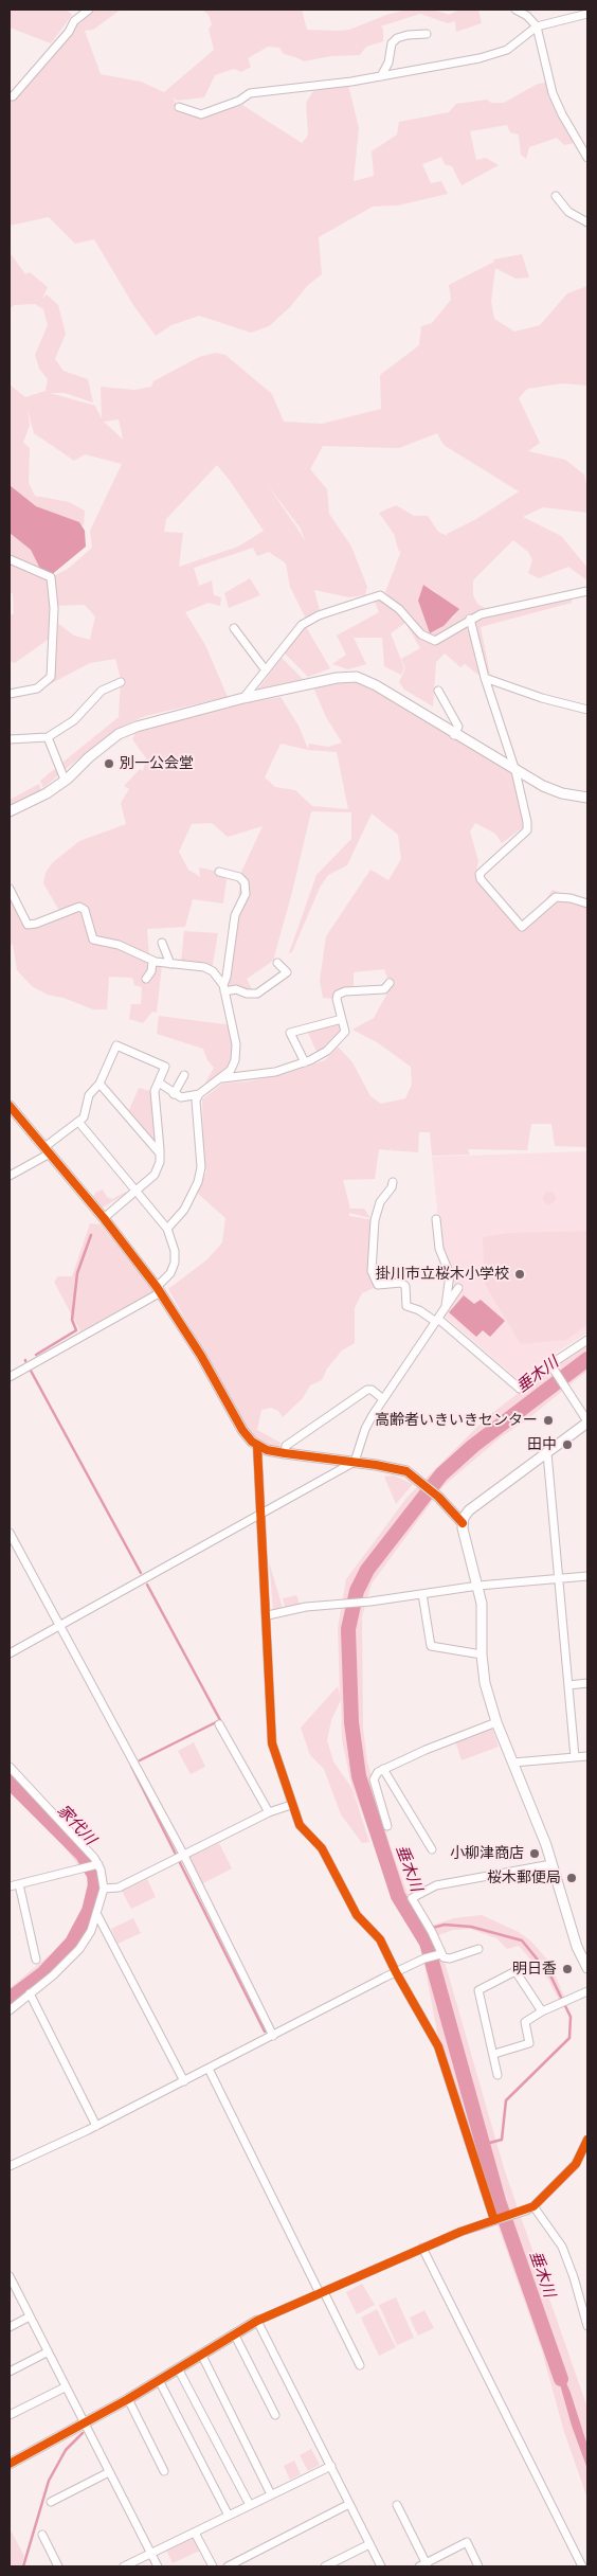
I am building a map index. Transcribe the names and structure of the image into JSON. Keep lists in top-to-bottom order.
{
  "water": ["垂木川", "家代川"],
  "places": [
    "別一公会堂",
    "掛川市立桜木小学校",
    "高齢者いきいきセンター",
    "田中",
    "小柳津商店",
    "桜木郵便局",
    "明日香"
  ]
}
